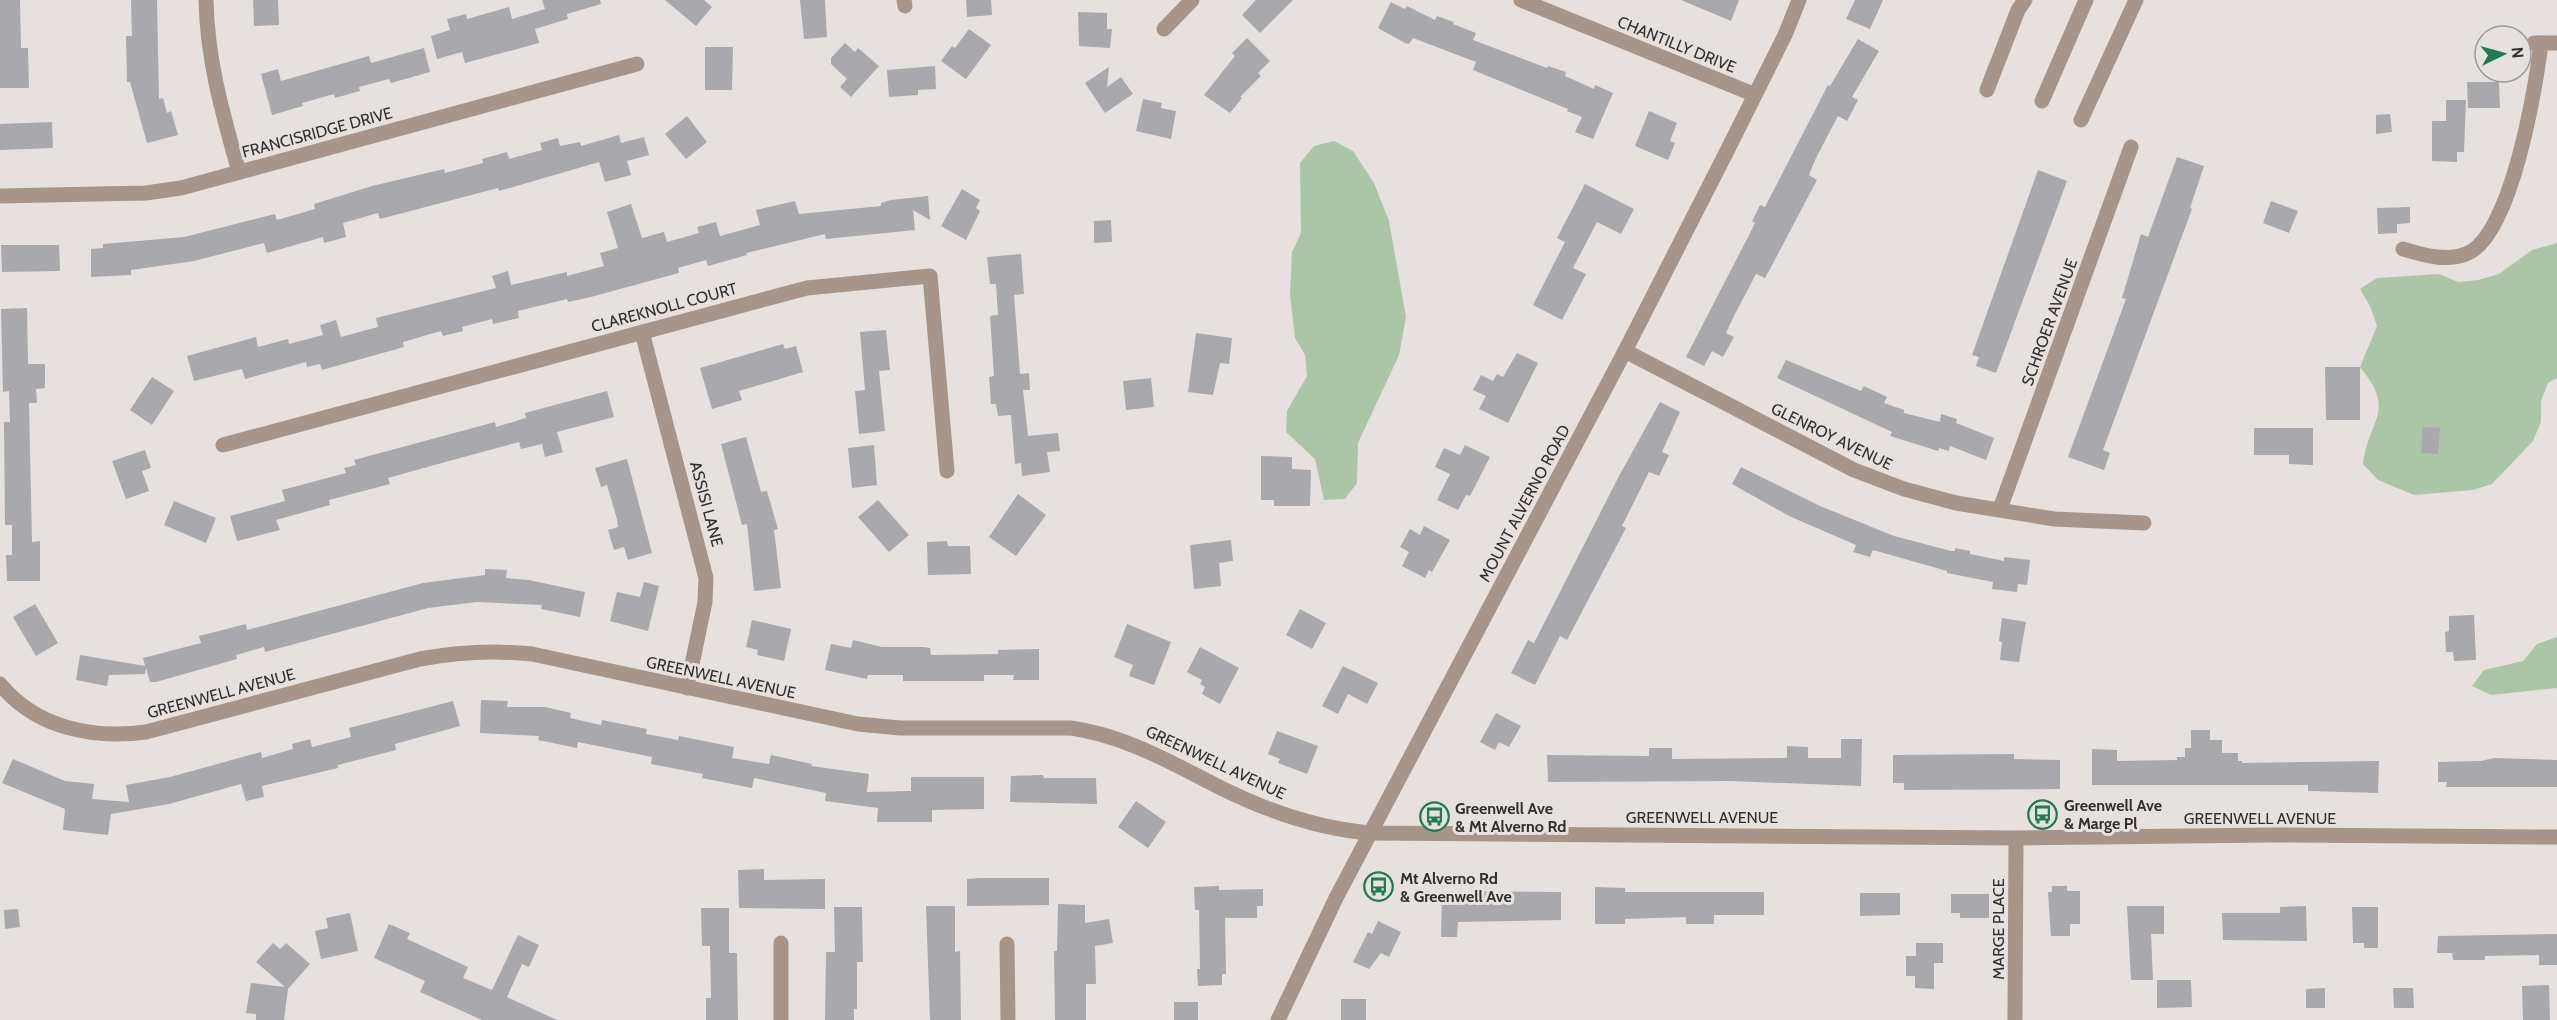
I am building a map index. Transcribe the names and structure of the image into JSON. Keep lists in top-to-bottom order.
{
  "streets": {
    "street": [
      "CHANTILLY DRIVE",
      "FRANCISRIDGE DRIVE",
      "CLAREKNOLL COURT",
      "SCHROER AVENUE",
      "GLENROY AVENUE",
      "MOUNT ALVERNO ROAD",
      "ASSISI LANE",
      "GREENWELL AVENUE",
      "MARGE PLACE"
    ]
  },
  "crossings": [
    ["CHANTILLY DRIVE", "MOUNT ALVERNO ROAD"],
    ["CLAREKNOLL COURT", "ASSISI LANE"],
    ["SCHROER AVENUE", "GLENROY AVENUE"],
    ["GLENROY AVENUE", "MOUNT ALVERNO ROAD"],
    ["MOUNT ALVERNO ROAD", "GREENWELL AVENUE"],
    ["ASSISI LANE", "GREENWELL AVENUE"],
    ["GREENWELL AVENUE", "MARGE PLACE"]
  ],
  "places": {
    "bus stop": ["Greenwell Ave & Marge Pl", "Greenwell Ave & Mt Alverno Rd", "Mt Alverno Rd & Greenwell Ave"]
  },
  "north": "right"
}
